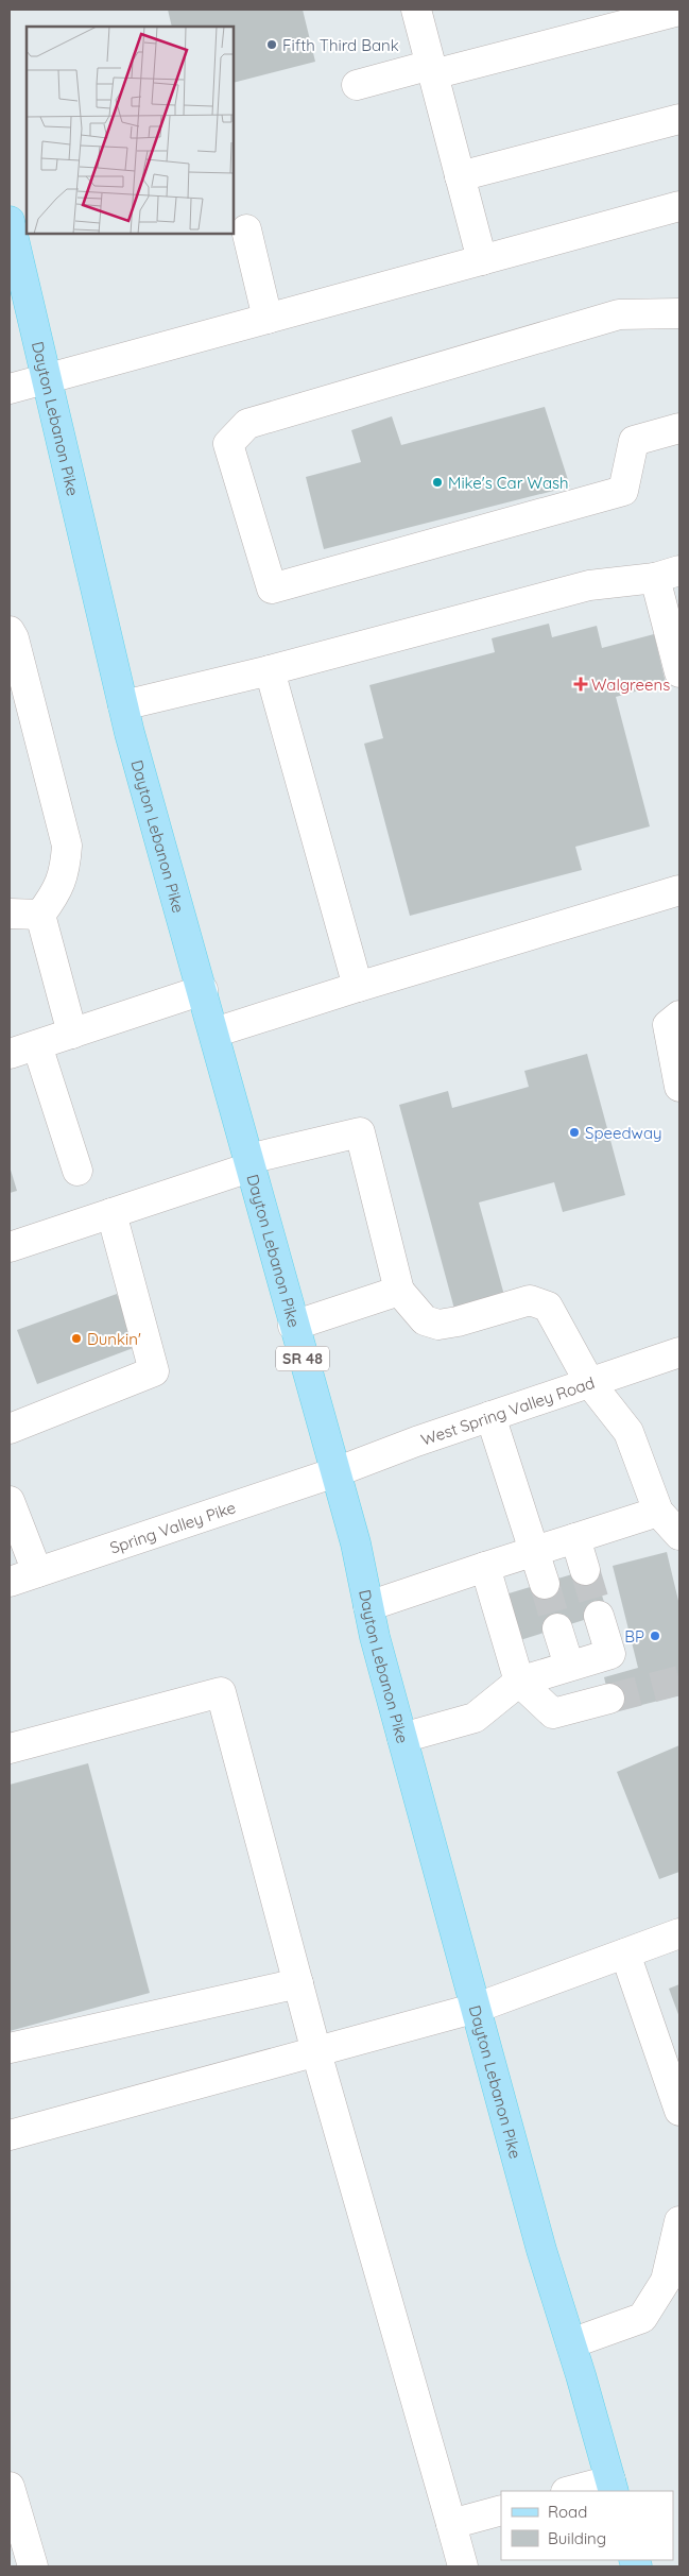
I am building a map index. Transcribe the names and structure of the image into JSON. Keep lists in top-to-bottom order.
{
  "streets": {
    "main road": ["Dayton Lebanon Pike", "SR 48"],
    "street": ["West Spring Valley Road", "Spring Valley Pike"]
  },
  "crossings": [
    ["Dayton Lebanon Pike", "West Spring Valley Road"],
    ["Dayton Lebanon Pike", "Spring Valley Pike"],
    ["West Spring Valley Road", "Spring Valley Pike"]
  ],
  "places": {
    "other": [
      "Fifth Third Bank",
      "Mike's Car Wash",
      "Speedway",
      "Dunkin'",
      "BP"
    ],
    "health": ["Walgreens"]
  },
  "legend": ["Road", "Building"]
}
